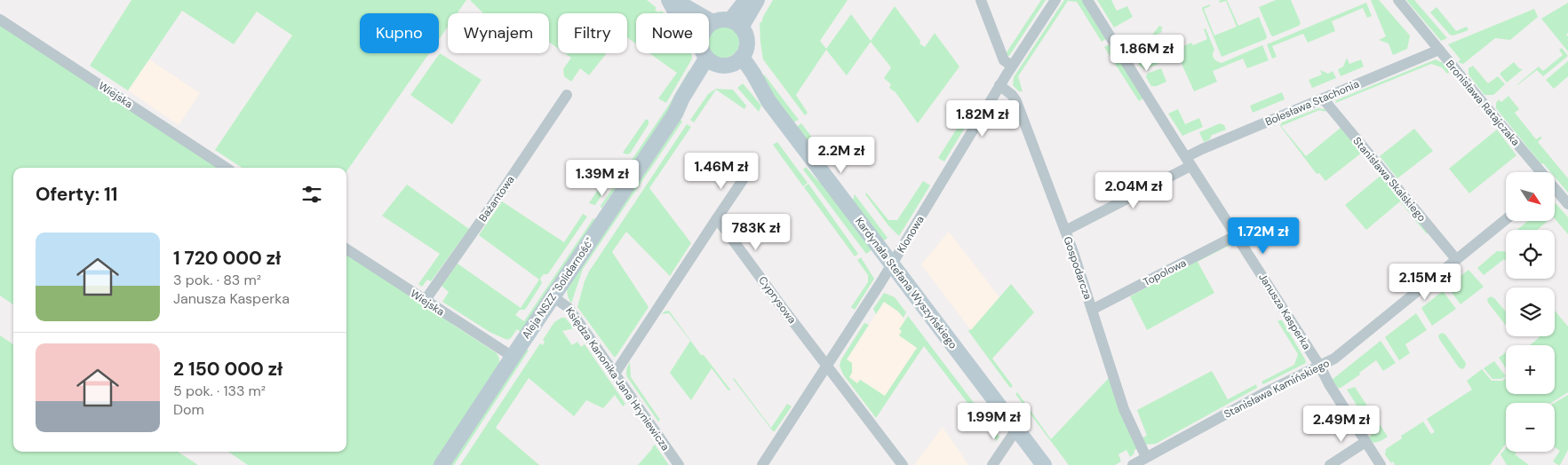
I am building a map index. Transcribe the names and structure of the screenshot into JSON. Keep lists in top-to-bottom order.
{
  "streets": {
    "street": [
      "Wiejska",
      "Bolesława Stachonia",
      "Bronisława Ratajczaka",
      "Stanisława Skalskiego",
      "Bażantowa",
      "Klonowa",
      "Gospodarcza",
      "Topolowa",
      "Kardynała Stefana Wyszyńskiego",
      "Aleja NSZZ \"Solidarność\"",
      "Cyprysowa",
      "Janusza Kasperka",
      "Księdza Kanonika Jana Hryniewicza",
      "Stanisława Kamińskiego"
    ]
  },
  "crossings": [
    ["Wiejska", "Bażantowa"],
    ["Wiejska", "Aleja NSZZ \"Solidarność\""],
    ["Bolesława Stachonia", "Bronisława Ratajczaka"],
    ["Bolesława Stachonia", "Stanisława Skalskiego"],
    ["Bolesława Stachonia", "Gospodarcza"],
    ["Bolesława Stachonia", "Janusza Kasperka"],
    ["Stanisława Skalskiego", "Stanisława Kamińskiego"],
    ["Klonowa", "Gospodarcza"],
    ["Klonowa", "Kardynała Stefana Wyszyńskiego"],
    ["Klonowa", "Cyprysowa"],
    ["Gospodarcza", "Topolowa"],
    ["Gospodarcza", "Stanisława Kamińskiego"],
    ["Topolowa", "Janusza Kasperka"],
    ["Aleja NSZZ \"Solidarność\"", "Księdza Kanonika Jana Hryniewicza"],
    ["Janusza Kasperka", "Stanisława Kamińskiego"]
  ],
  "north": "bottom right",
  "page": {
    "chip": [
      "Kupno",
      "Wynajem",
      "Filtry",
      "Nowe"
    ],
    "price": [
      "1.86M zł",
      "1.82M zł",
      "2.2M zł",
      "1.46M zł",
      "1.39M zł",
      "2.04M zł",
      "783K zł",
      "1.72M zł",
      "2.15M zł",
      "1.99M zł",
      "2.49M zł"
    ],
    "heading": "Oferty: 11",
    "map_buttons": ["+", "−"],
    "list": [
      {
        "name": "1 720 000 zł",
        "note": "3 pok. · 83 m² · Janusza Kasperka"
      },
      {
        "name": "2 150 000 zł",
        "note": "5 pok. · 133 m² · Dom"
      }
    ]
  }
}
